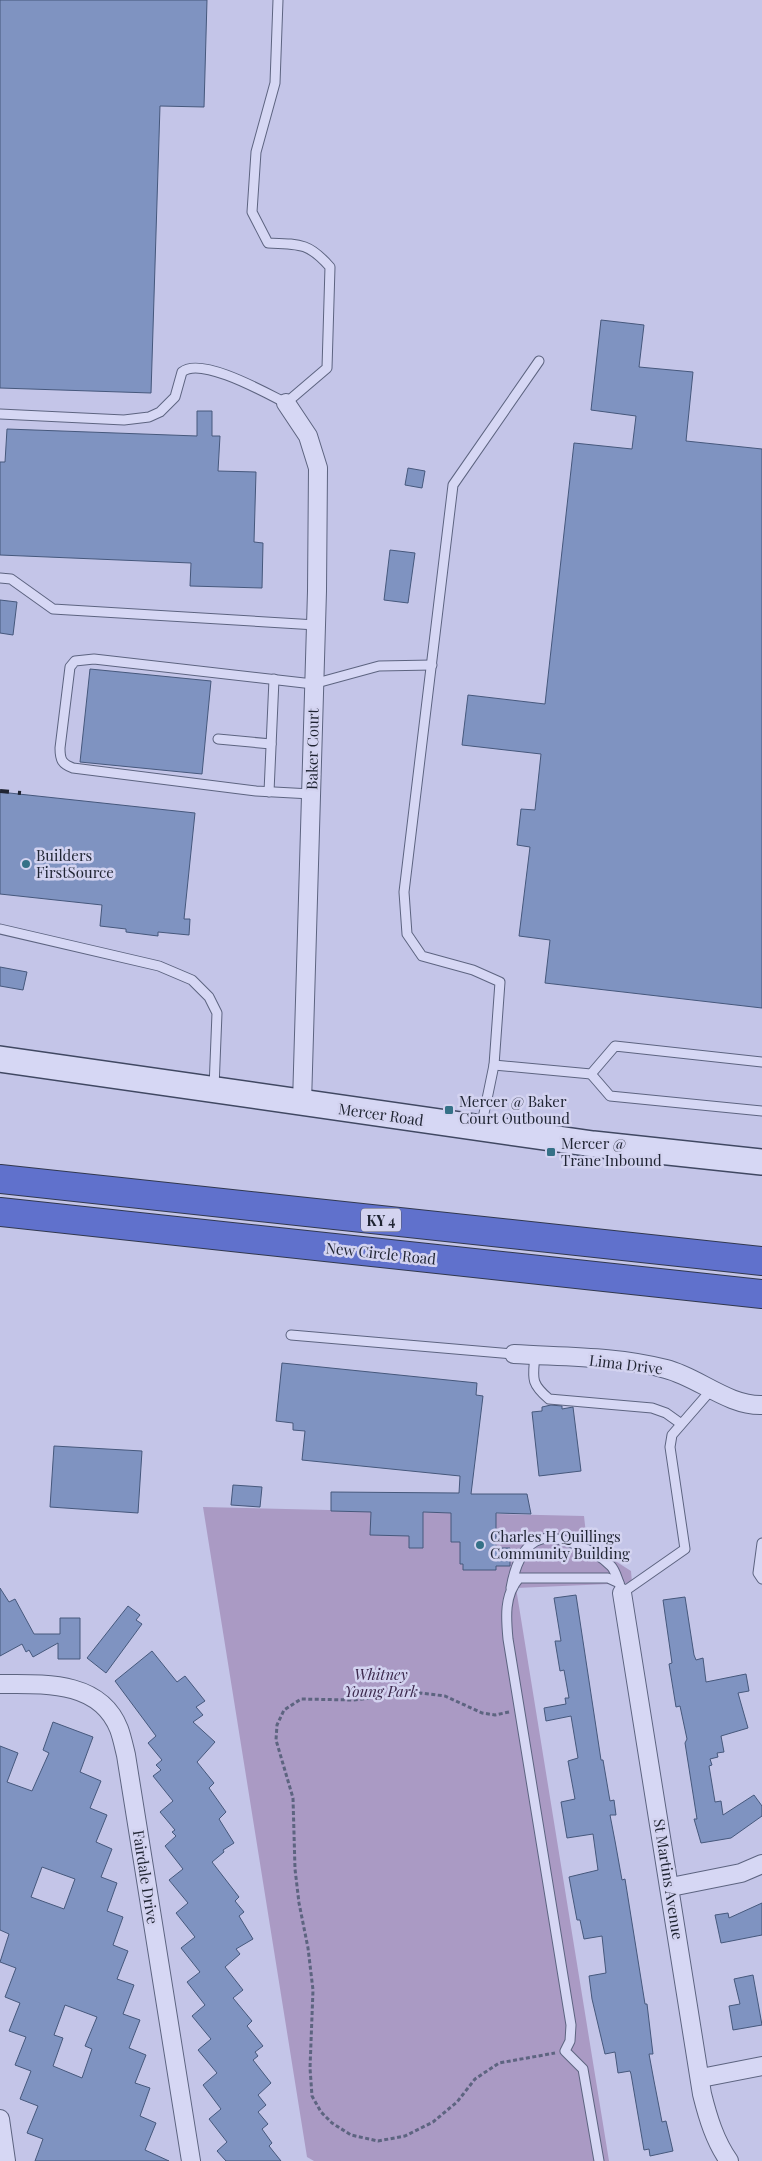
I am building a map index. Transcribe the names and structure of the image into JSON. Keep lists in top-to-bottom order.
{
  "streets": {
    "highway": ["KY 4", "New Circle Road"],
    "street": [
      "Baker Court",
      "Mercer Road",
      "Lima Drive",
      "Fairdale Drive",
      "St Martins Avenue"
    ]
  },
  "crossings": [
    ["Baker Court", "Mercer Road"]
  ],
  "parks": ["Whitney Young Park"],
  "places": {
    "other": ["Builders FirstSource", "Charles H Quillings Community Building"],
    "transit": ["Mercer @ Baker Court Outbound", "Mercer @ Trane Inbound"]
  }
}
